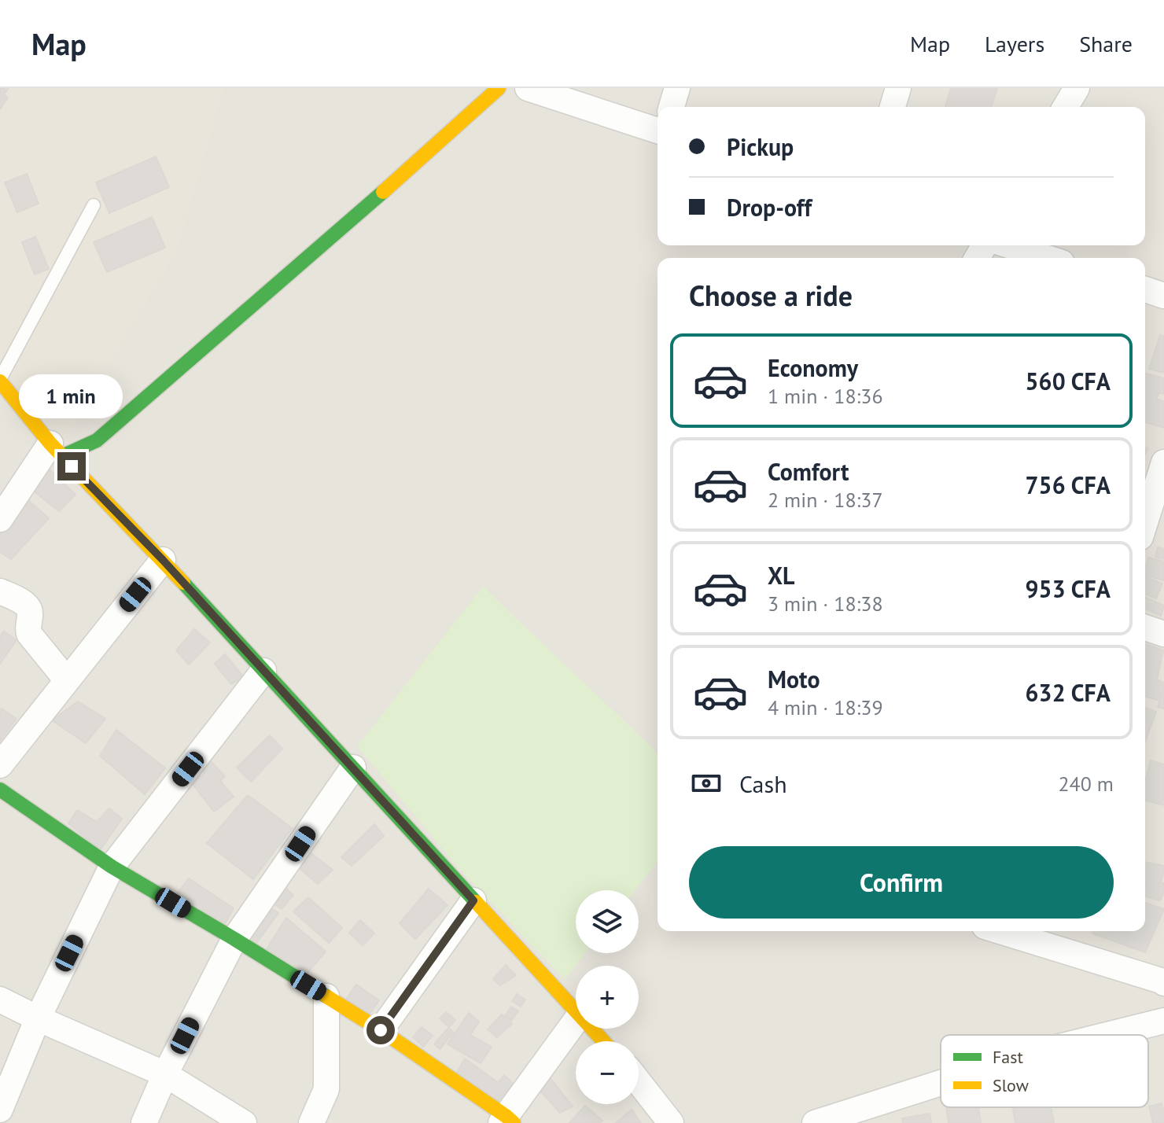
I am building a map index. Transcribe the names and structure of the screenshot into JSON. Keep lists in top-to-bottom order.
{
  "legend": ["Fast", "Slow"],
  "page": {
    "header": "Map",
    "nav": ["Map", "Layers", "Share"],
    "banner": ["Pickup", "Drop-off"],
    "heading": "Choose a ride",
    "list": [
      {
        "name": "Economy",
        "note": "1 min · 18:36",
        "value": "560 CFA"
      },
      {
        "name": "Comfort",
        "note": "2 min · 18:37",
        "value": "756 CFA"
      },
      {
        "name": "XL",
        "note": "3 min · 18:38",
        "value": "953 CFA"
      },
      {
        "name": "Moto",
        "note": "4 min · 18:39",
        "value": "632 CFA"
      }
    ],
    "bubble": "1 min",
    "pay": ["Cash", "240 m"],
    "buttons": "Confirm",
    "map_buttons": ["+", "−"]
  }
}
